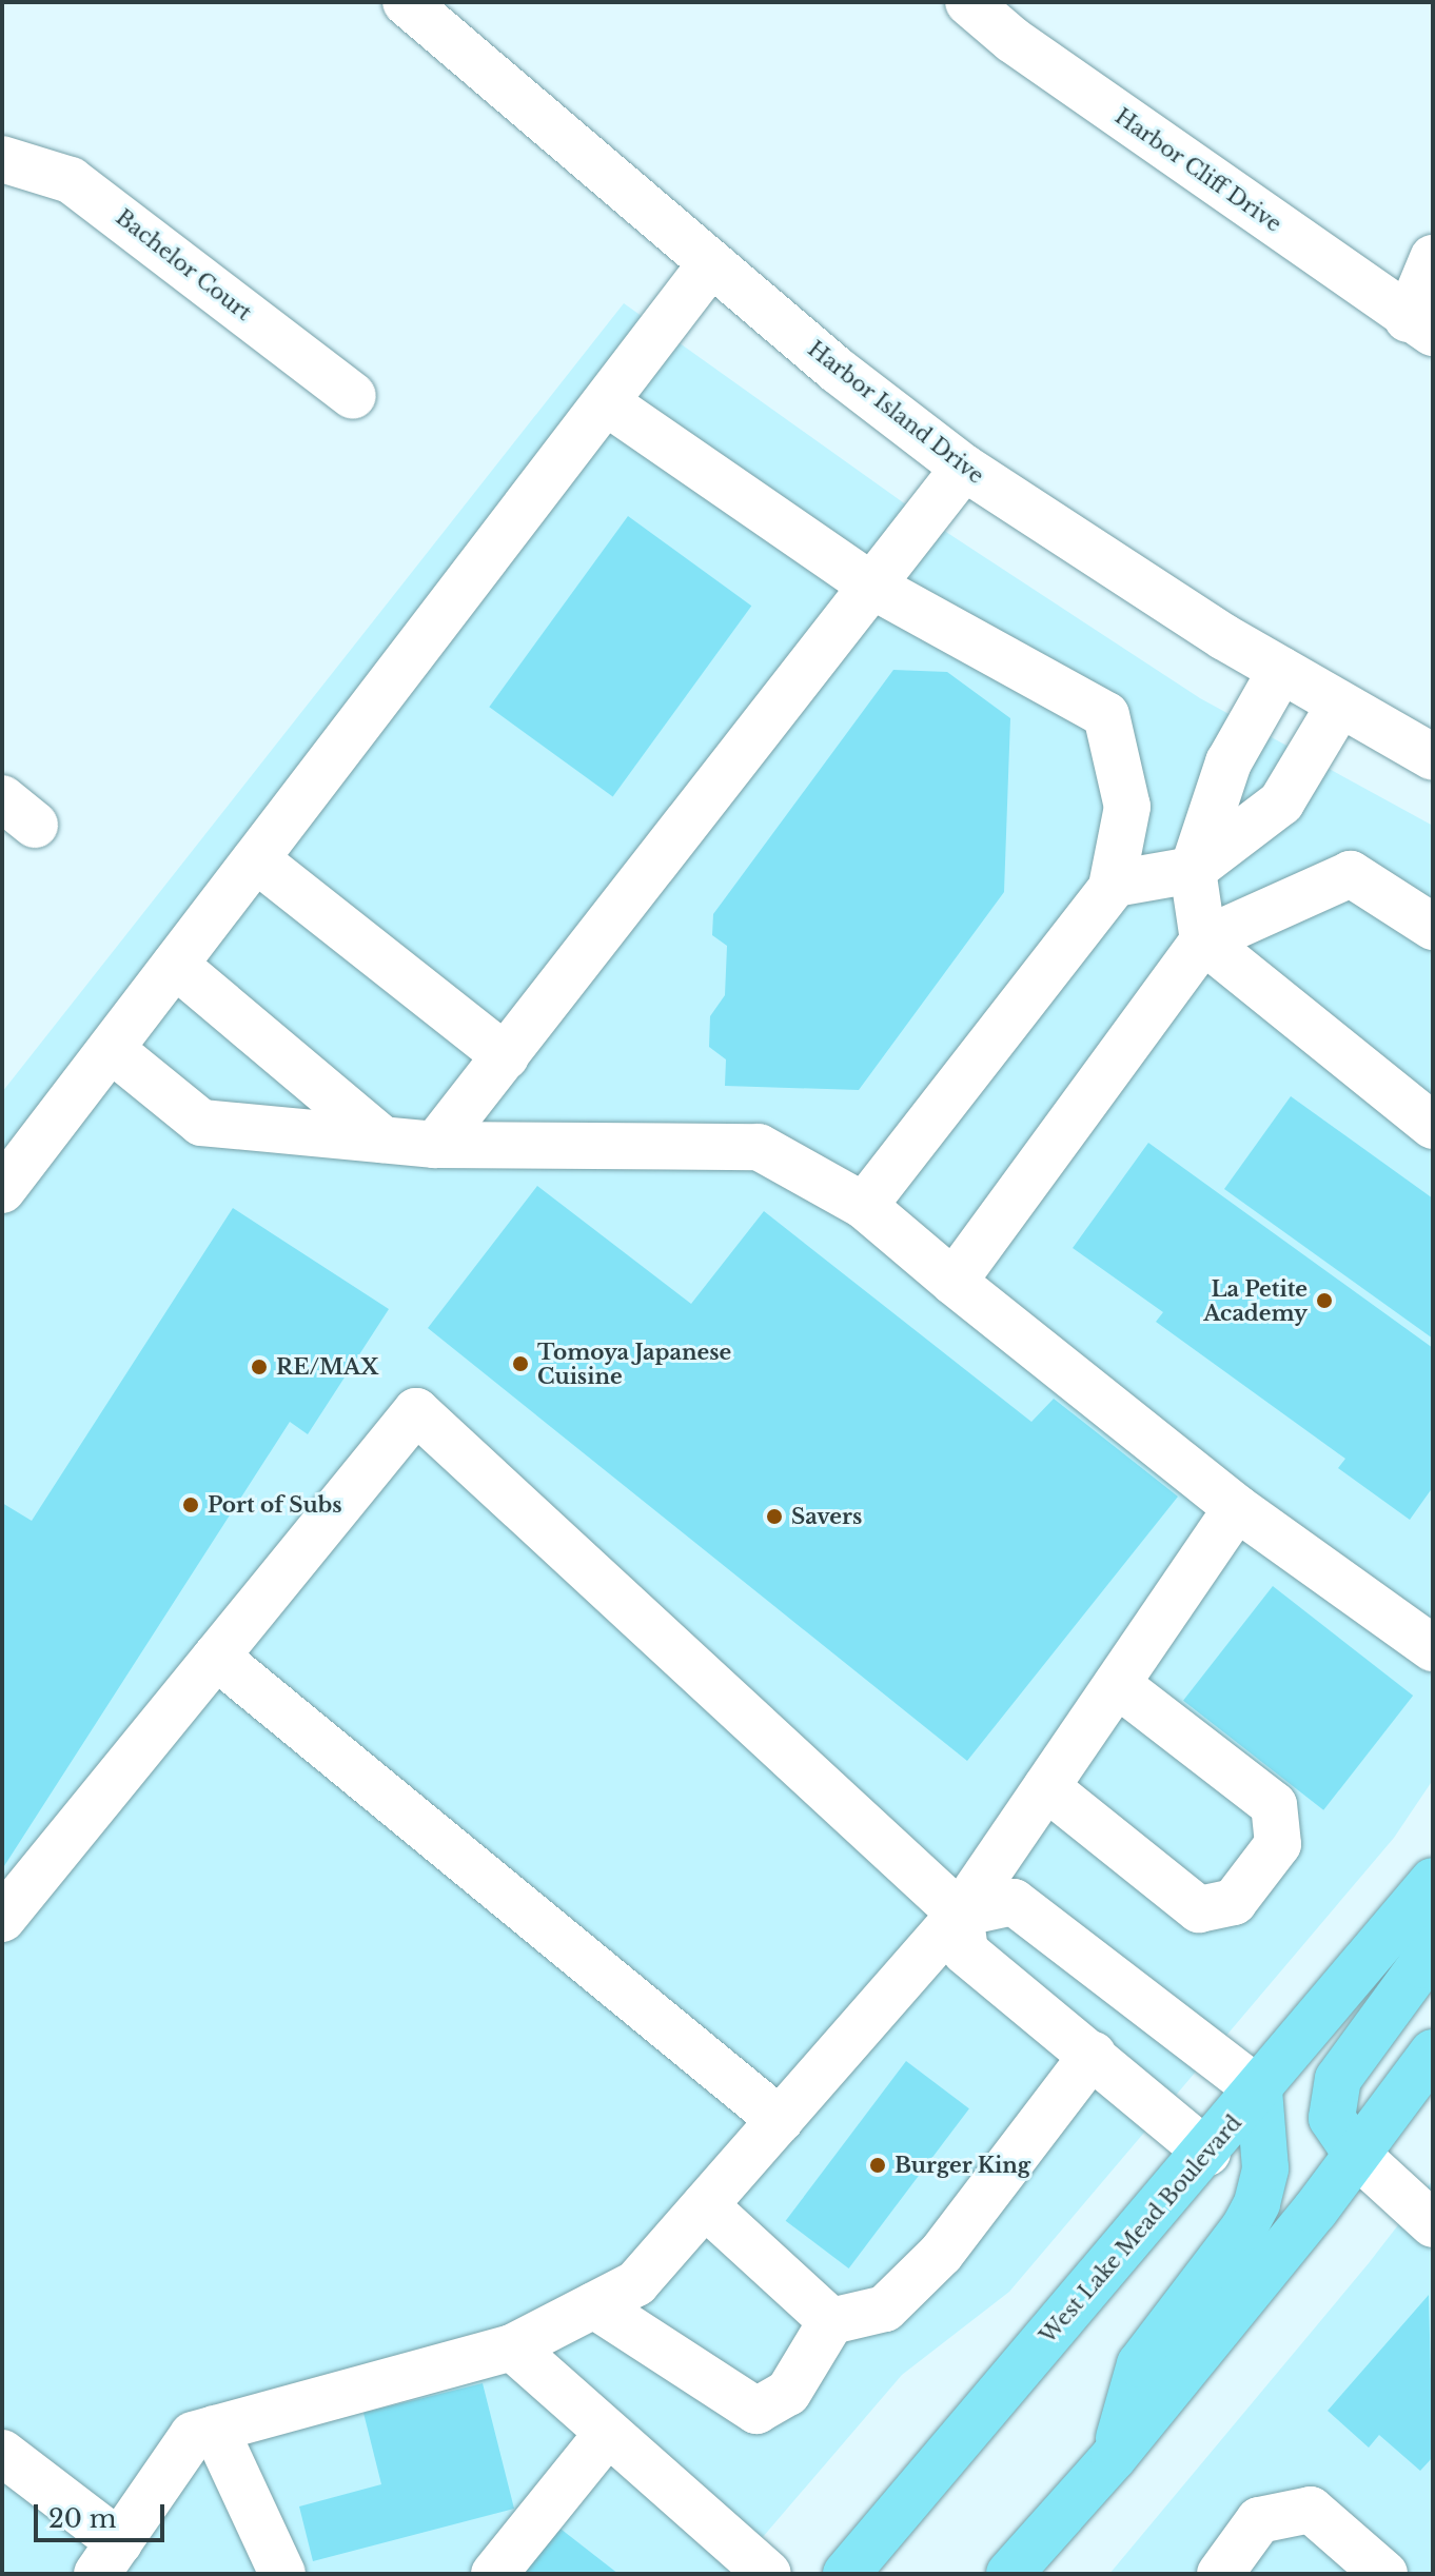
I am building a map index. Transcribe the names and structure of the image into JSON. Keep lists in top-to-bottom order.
{
  "streets": {
    "main road": ["West Lake Mead Boulevard"],
    "street": ["Harbor Cliff Drive", "Bachelor Court", "Harbor Island Drive"]
  },
  "places": [
    "La Petite Academy",
    "Tomoya Japanese Cuisine",
    "RE/MAX",
    "Port of Subs",
    "Savers",
    "Burger King"
  ],
  "scale_bar": "20 m"
}
